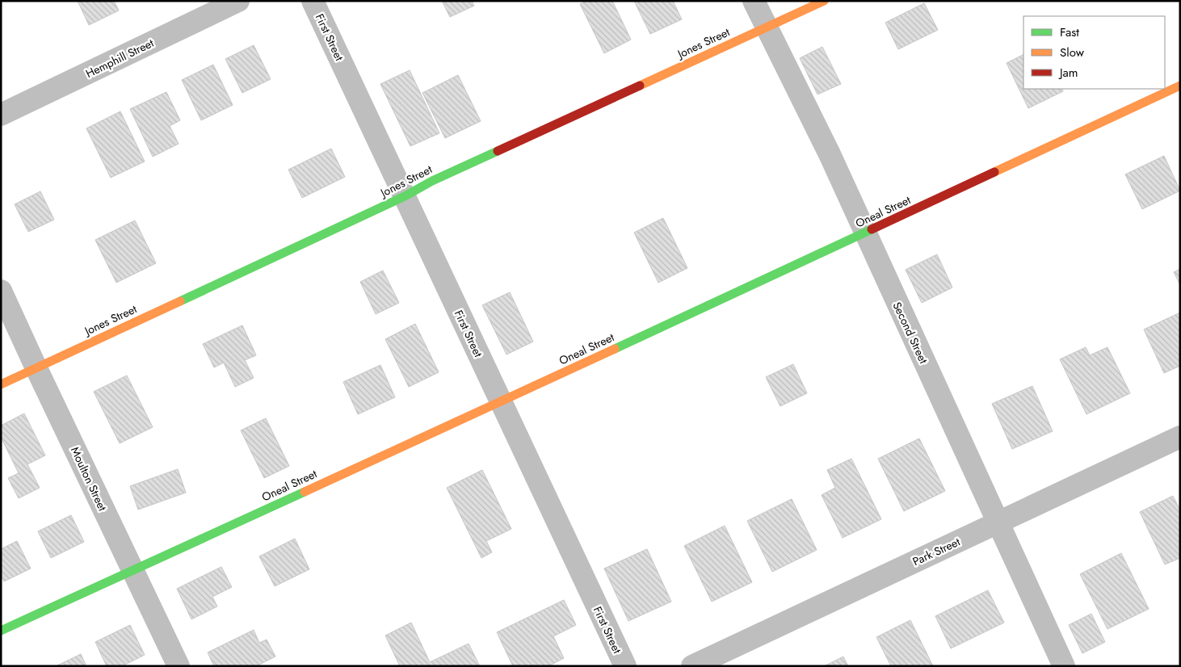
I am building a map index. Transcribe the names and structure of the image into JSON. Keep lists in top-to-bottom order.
{
  "streets": {
    "street": [
      "First Street",
      "Jones Street",
      "Hemphill Street",
      "Oneal Street",
      "Second Street",
      "Moulton Street",
      "Park Street"
    ]
  },
  "crossings": [
    ["First Street", "Jones Street"],
    ["First Street", "Oneal Street"],
    ["Jones Street", "Second Street"],
    ["Jones Street", "Moulton Street"],
    ["Oneal Street", "Second Street"],
    ["Oneal Street", "Moulton Street"],
    ["Second Street", "Park Street"]
  ],
  "legend": ["Fast", "Slow", "Jam"]
}
